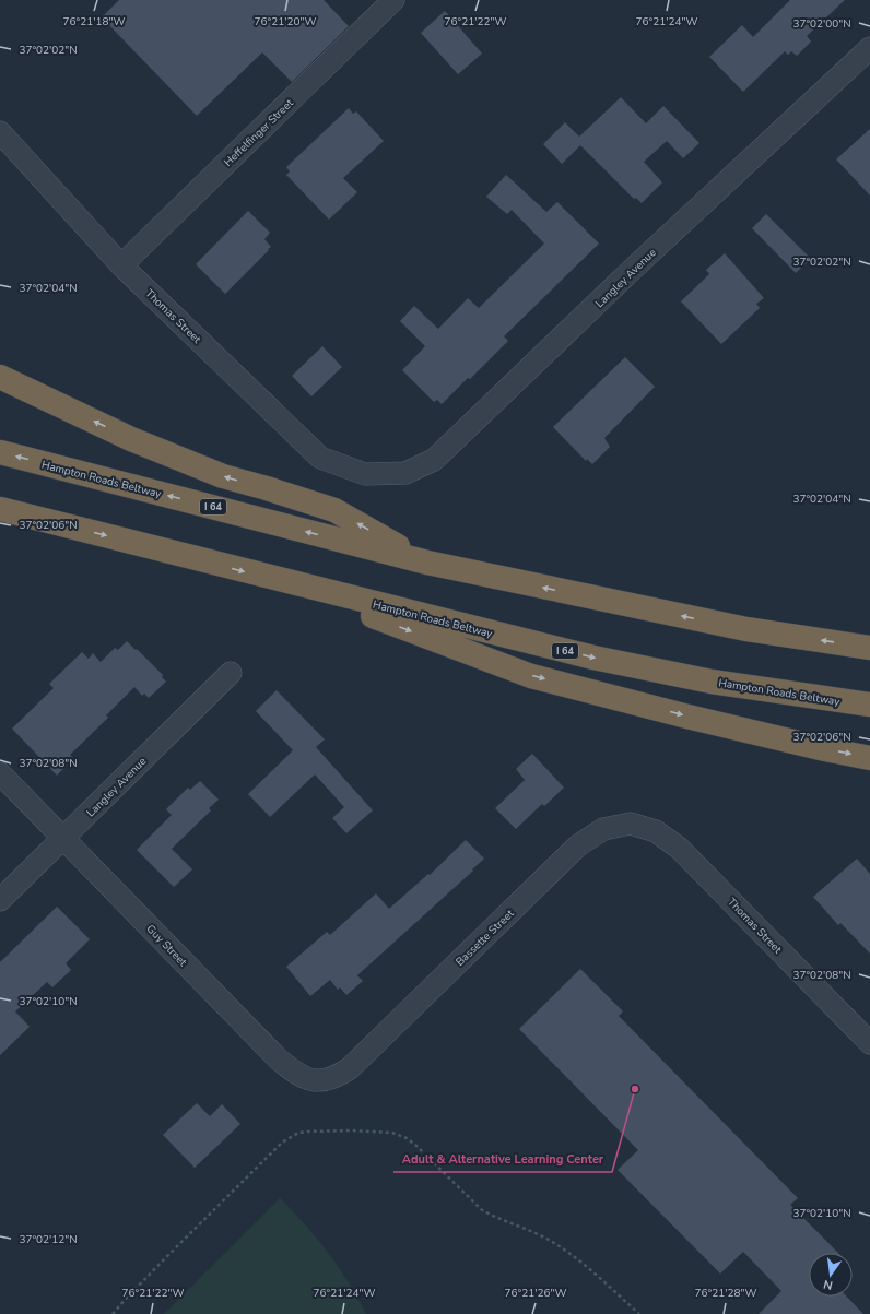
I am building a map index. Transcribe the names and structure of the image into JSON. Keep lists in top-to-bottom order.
{
  "streets": {
    "highway": ["Hampton Roads Beltway", "I 64"],
    "street": [
      "Heffelfinger Street",
      "Langley Avenue",
      "Thomas Street",
      "Bassette Street",
      "Guy Street"
    ]
  },
  "crossings": [
    ["Heffelfinger Street", "Thomas Street"],
    ["Langley Avenue", "Thomas Street"],
    ["Langley Avenue", "Guy Street"],
    ["Thomas Street", "Bassette Street"],
    ["Bassette Street", "Guy Street"]
  ],
  "places": ["Adult & Alternative Learning Center"],
  "north": "bottom",
  "coordinates": [
    "76°21'18\"W",
    "76°21'20\"W",
    "76°21'22\"W",
    "76°21'24\"W",
    "37°02'00\"N",
    "37°02'02\"N",
    "37°02'04\"N",
    "37°02'06\"N",
    "37°02'08\"N",
    "37°02'10\"N",
    "37°02'12\"N",
    "76°21'26\"W",
    "76°21'28\"W"
  ]
}
